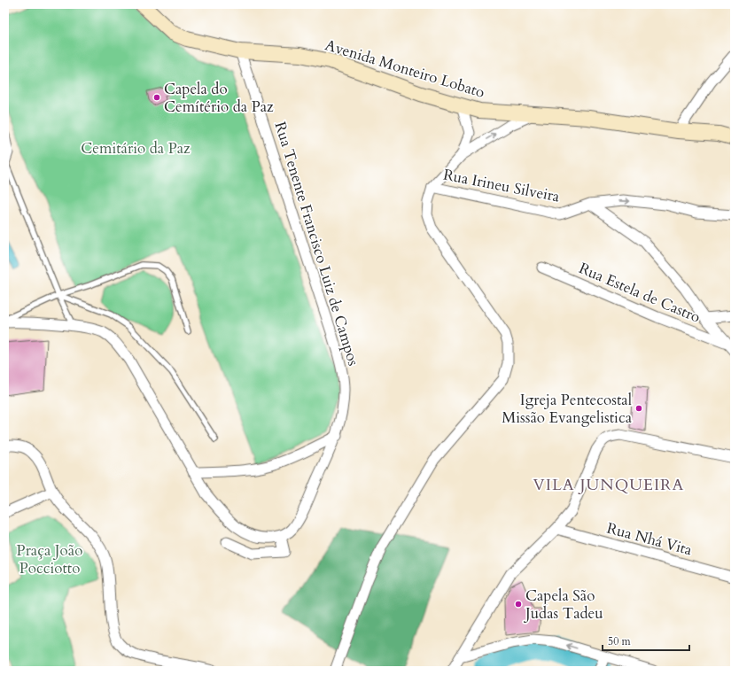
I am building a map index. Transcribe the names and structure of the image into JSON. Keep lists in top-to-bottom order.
{
  "streets": {
    "street": [
      "Avenida Monteiro Lobato",
      "Rua Irineu Silveira",
      "Rua Tenente Francisco Luiz de Campos",
      "Rua Estela de Castro",
      "Rua Nhá Vita"
    ]
  },
  "crossings": [
    ["Avenida Monteiro Lobato", "Rua Tenente Francisco Luiz de Campos"]
  ],
  "one_way": ["Rua Irineu Silveira"],
  "districts": ["VILA JUNQUEIRA"],
  "parks": ["Cemitário da Paz", "Praça João Pocciotto"],
  "places": ["Capela do Cemítério da Paz", "Igreja Pentecostal Missão Evangelistica", "Capela São Judas Tadeu"],
  "scale_bar": "50 m"
}
